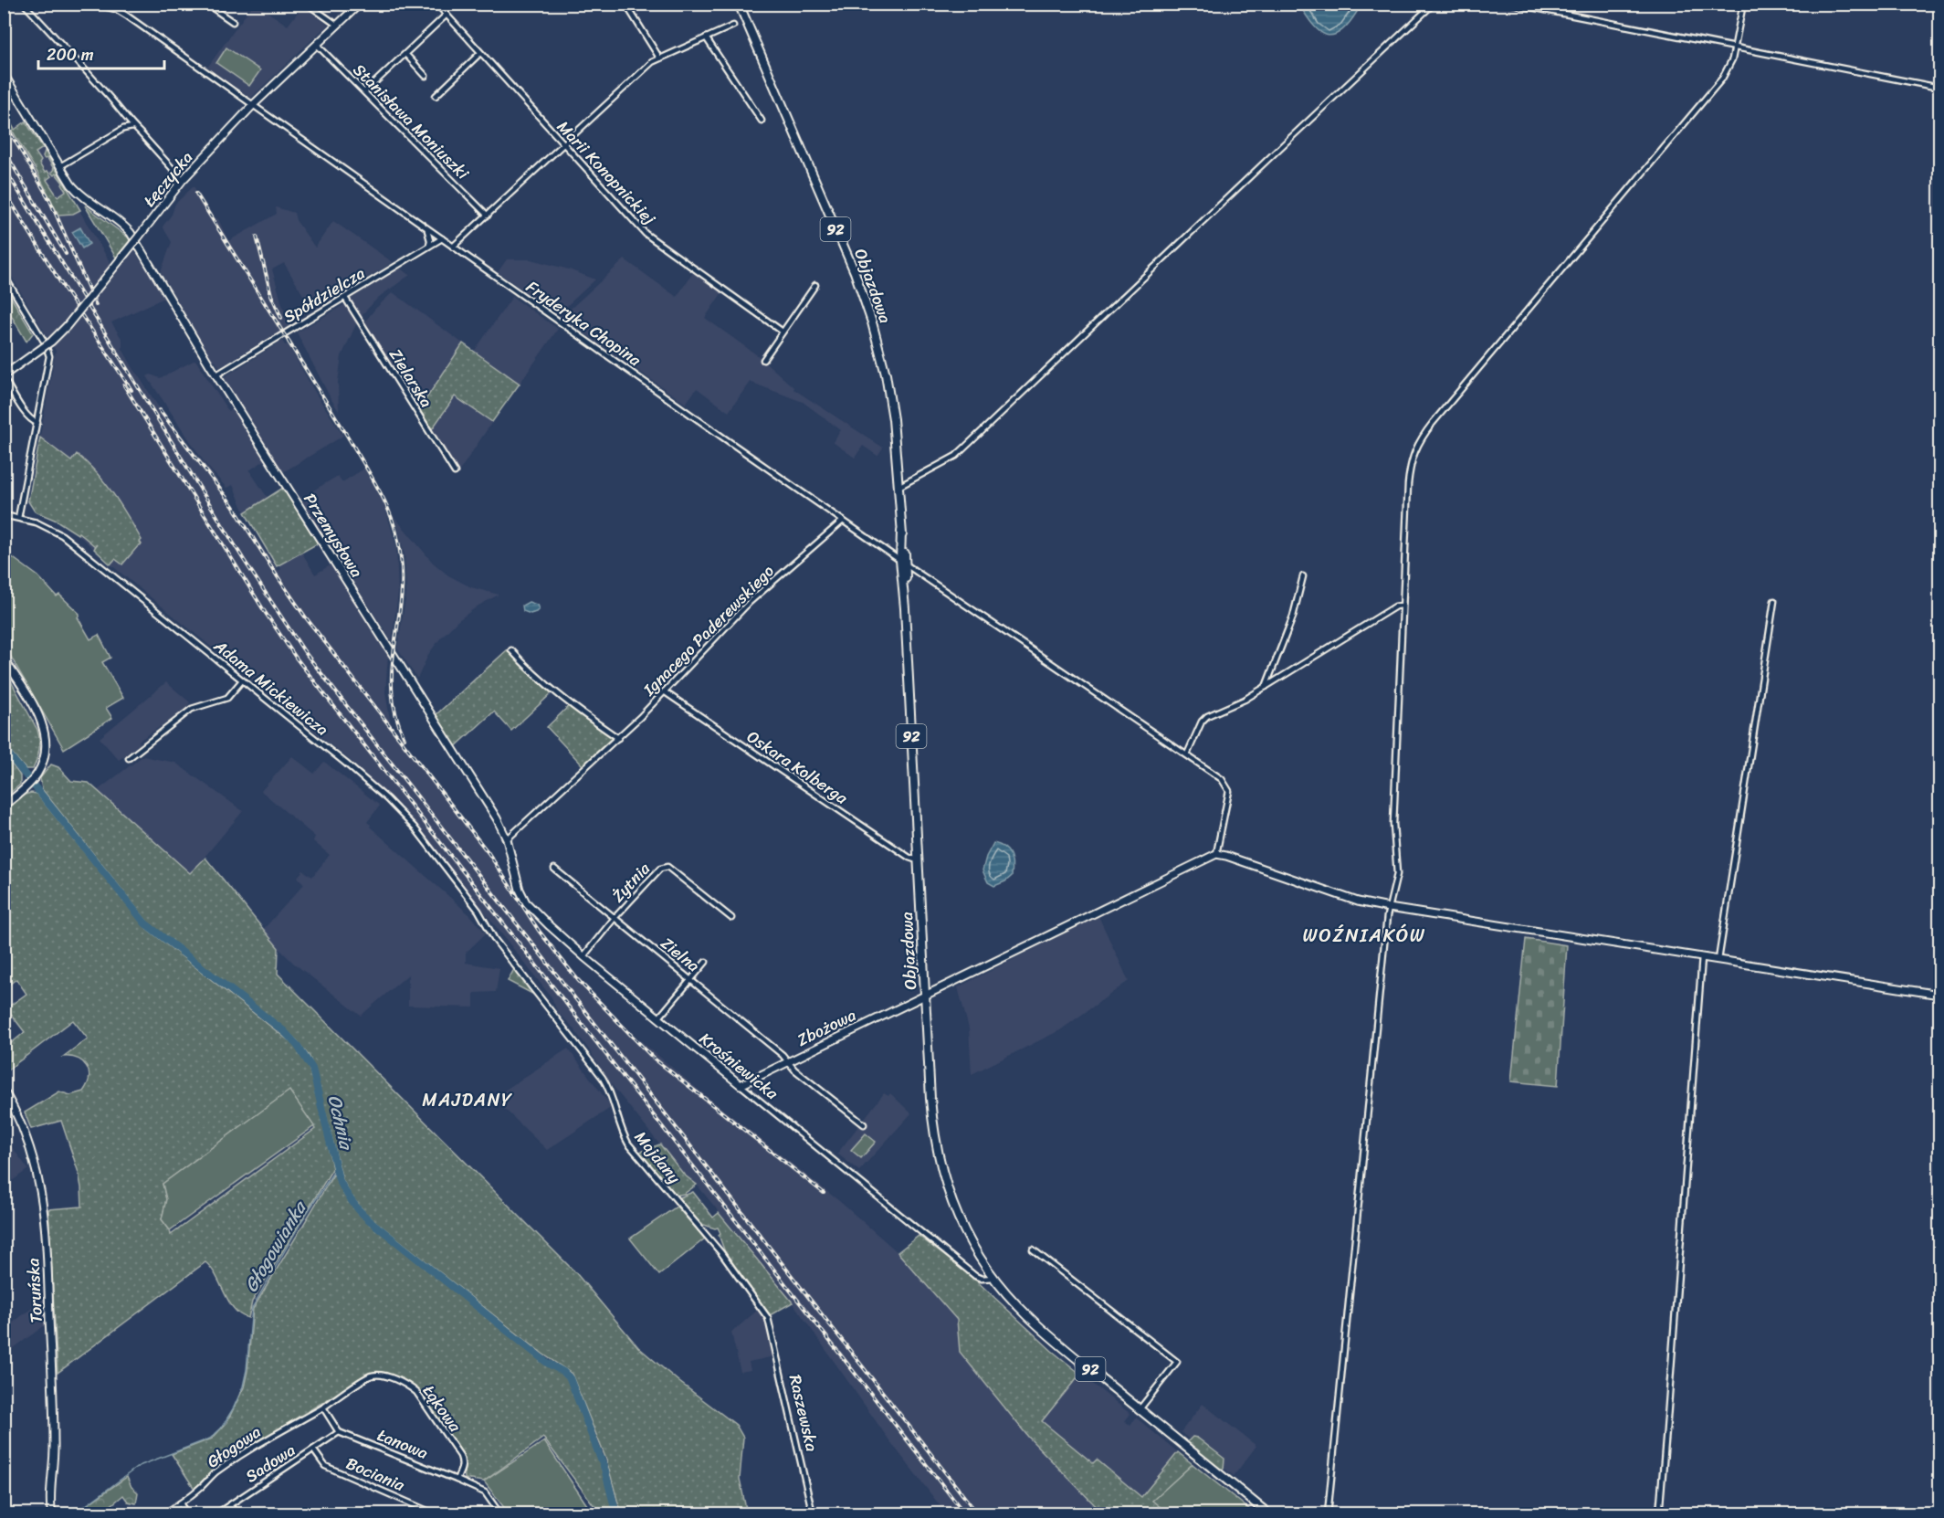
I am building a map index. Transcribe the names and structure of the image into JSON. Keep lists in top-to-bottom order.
{
  "streets": {
    "main road": ["92", "Objazdowa"],
    "street": [
      "Stanisława Moniuszki",
      "Marii Konopnickiej",
      "Łęczycka",
      "Spółdzielcza",
      "Fryderyka Chopina",
      "Zielarska",
      "Przemysłowa",
      "Ignacego Paderewskiego",
      "Adama Mickiewicza",
      "Oskara Kolberga",
      "Żytnia",
      "Zielna",
      "Zbożowa",
      "Krośniewicka",
      "Majdany",
      "Toruńska",
      "Łąkowa",
      "Raszewska",
      "Łanowa",
      "Głogowa",
      "Sadowa",
      "Bociania"
    ]
  },
  "crossings": [
    ["Stanisława Moniuszki", "Łęczycka"],
    ["Łęczycka", "Fryderyka Chopina"],
    ["92", "Objazdowa"],
    ["92", "Krośniewicka"],
    ["Objazdowa", "Fryderyka Chopina"],
    ["Objazdowa", "Oskara Kolberga"],
    ["Objazdowa", "Zbożowa"],
    ["Objazdowa", "Krośniewicka"],
    ["Spółdzielcza", "Fryderyka Chopina"],
    ["Spółdzielcza", "Zielarska"],
    ["Spółdzielcza", "Przemysłowa"],
    ["Fryderyka Chopina", "Ignacego Paderewskiego"],
    ["Fryderyka Chopina", "Zbożowa"],
    ["Przemysłowa", "Ignacego Paderewskiego"],
    ["Przemysłowa", "Krośniewicka"],
    ["Ignacego Paderewskiego", "Oskara Kolberga"],
    ["Ignacego Paderewskiego", "Krośniewicka"],
    ["Adama Mickiewicza", "Majdany"],
    ["Żytnia", "Zielna"],
    ["Żytnia", "Krośniewicka"],
    ["Zielna", "Zbożowa"],
    ["Zbożowa", "Krośniewicka"],
    ["Majdany", "Raszewska"],
    ["Łąkowa", "Łanowa"],
    ["Łąkowa", "Głogowa"],
    ["Łanowa", "Sadowa"],
    ["Sadowa", "Bociania"]
  ],
  "districts": ["WOŹNIAKÓW", "MAJDANY"],
  "water": ["Ochnia", "Głogowianka"],
  "scale_bar": "200 m"
}
